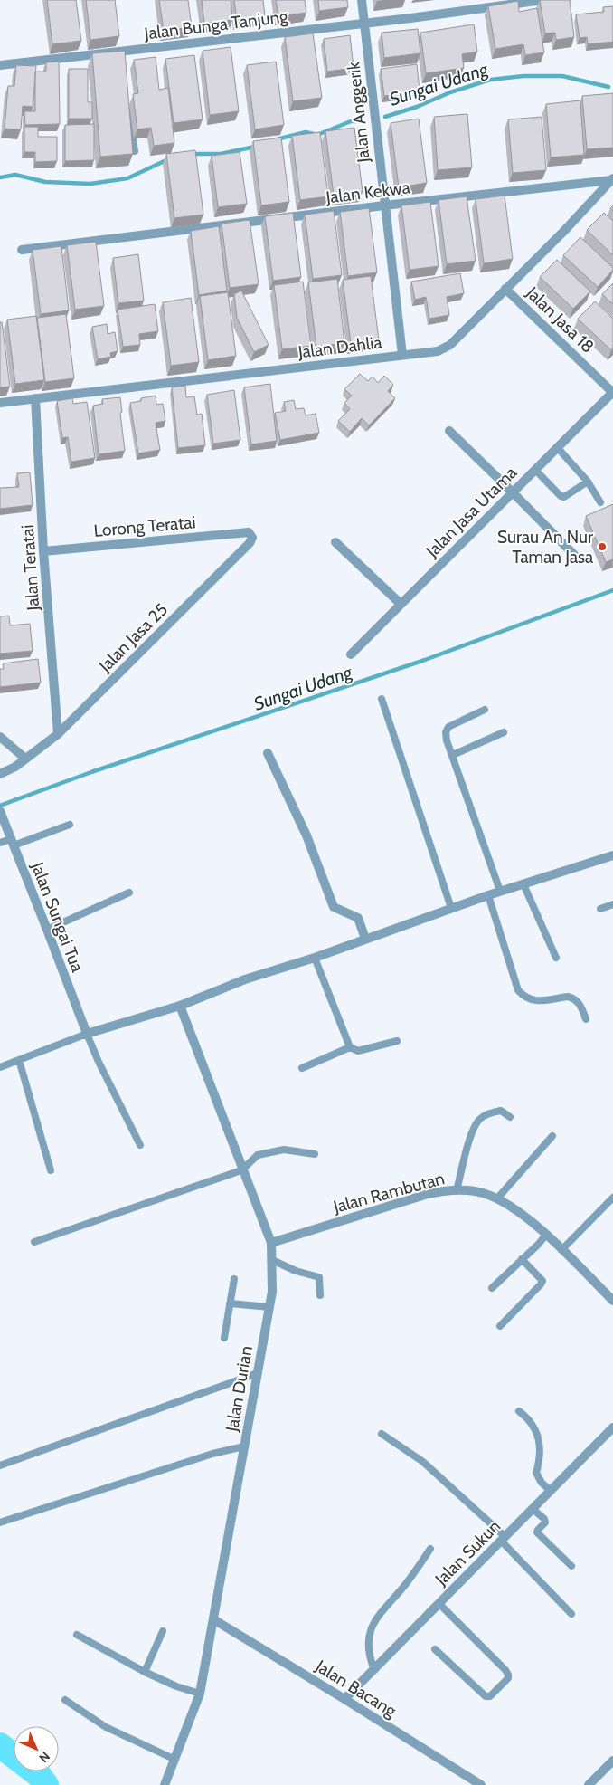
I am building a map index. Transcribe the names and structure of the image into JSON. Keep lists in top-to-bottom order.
{
  "streets": {
    "street": [
      "Jalan Bunga Tanjung",
      "Jalan Anggerik",
      "Jalan Kekwa",
      "Jalan Jasa 18",
      "Jalan Dahlia",
      "Jalan Jasa Utama",
      "Lorong Teratai",
      "Jalan Teratai",
      "Jalan Jasa 25",
      "Jalan Sungai Tua",
      "Jalan Rambutan",
      "Jalan Durian",
      "Jalan Sukun",
      "Jalan Bacang"
    ]
  },
  "crossings": [
    ["Jalan Bunga Tanjung", "Jalan Anggerik"],
    ["Jalan Anggerik", "Jalan Kekwa"],
    ["Jalan Anggerik", "Jalan Dahlia"],
    ["Jalan Kekwa", "Jalan Dahlia"],
    ["Jalan Jasa 18", "Jalan Dahlia"],
    ["Jalan Jasa 18", "Jalan Jasa Utama"],
    ["Jalan Dahlia", "Jalan Teratai"],
    ["Lorong Teratai", "Jalan Teratai"],
    ["Lorong Teratai", "Jalan Jasa 25"],
    ["Jalan Teratai", "Jalan Jasa 25"],
    ["Jalan Rambutan", "Jalan Durian"],
    ["Jalan Durian", "Jalan Bacang"],
    ["Jalan Sukun", "Jalan Bacang"]
  ],
  "water": ["Sungai Udang"],
  "places": ["Surau An Nur Taman Jasa"],
  "north": "bottom right"
}
